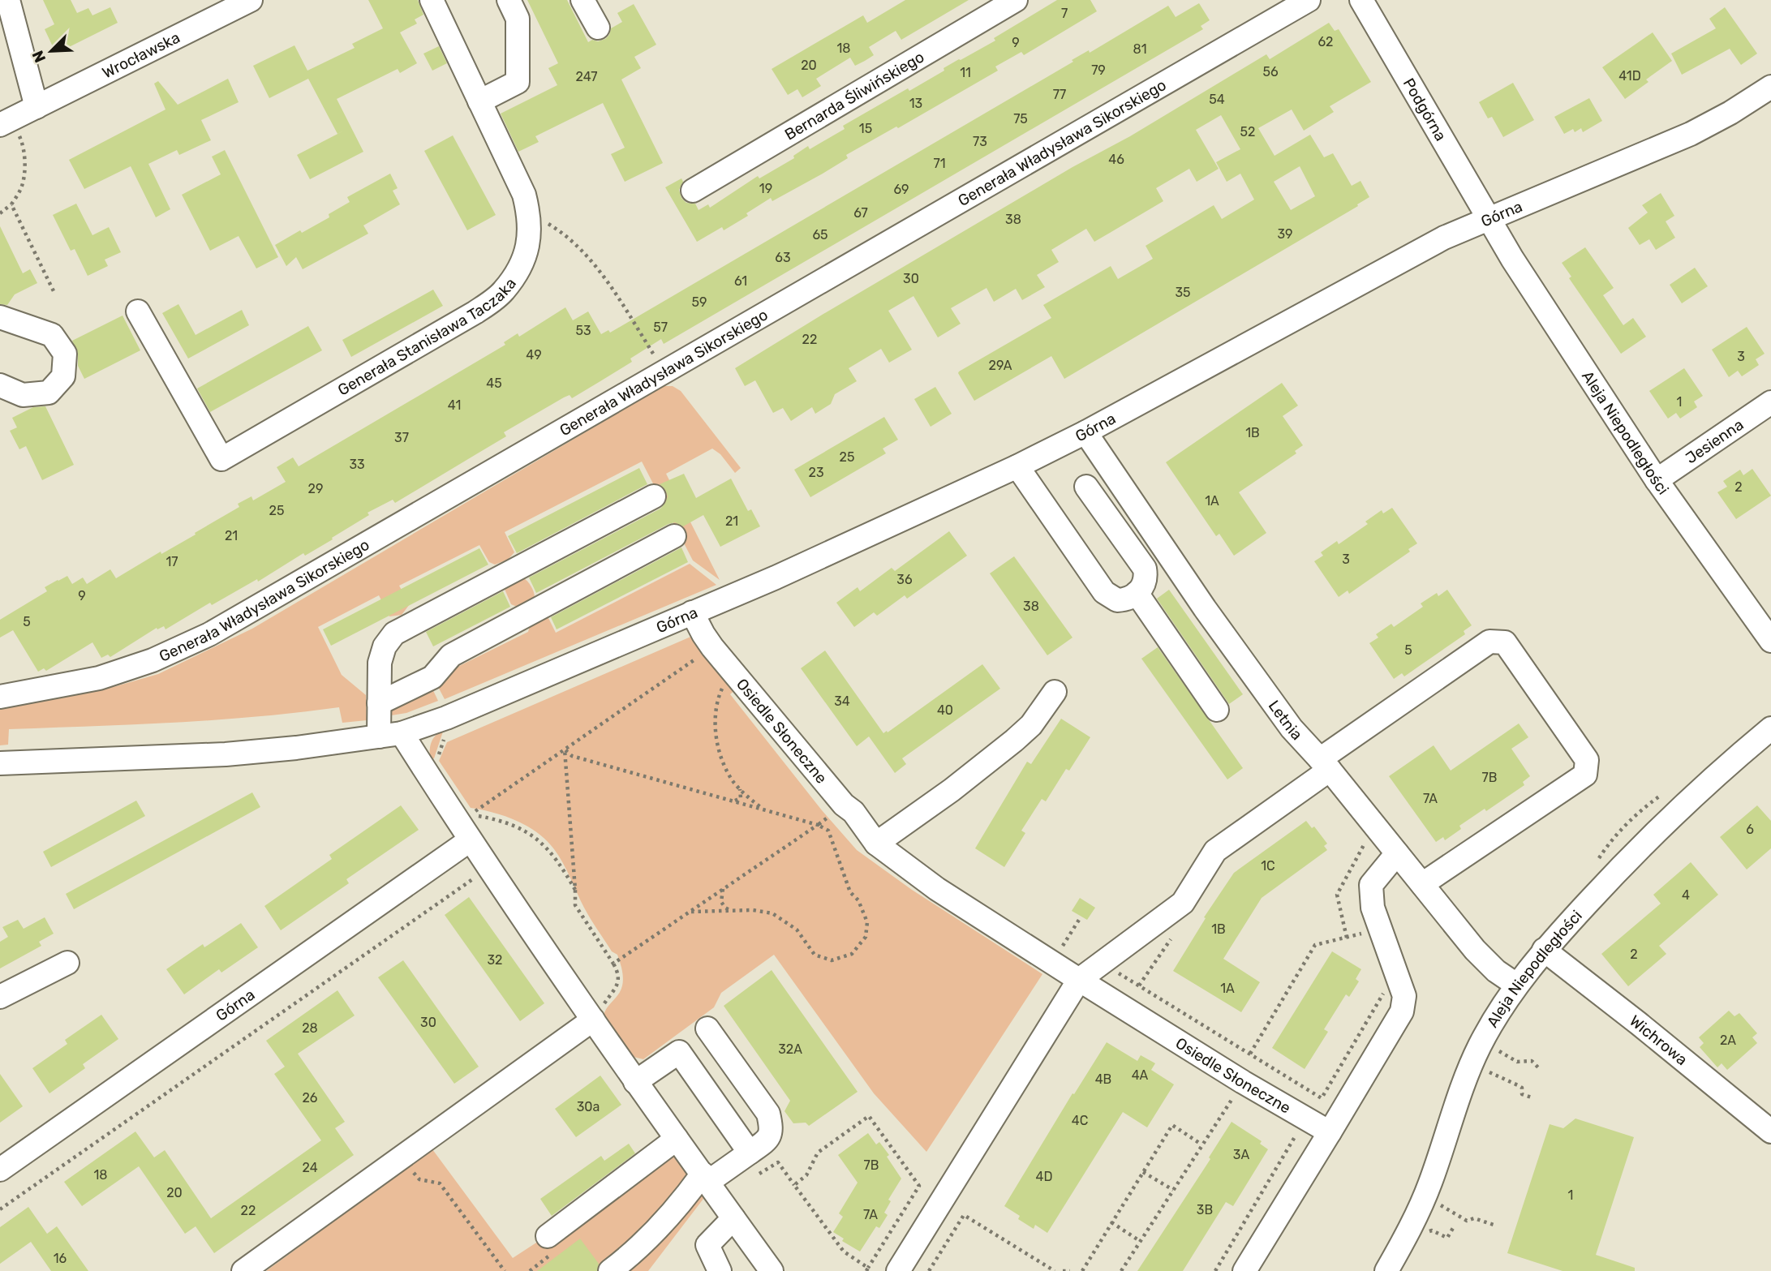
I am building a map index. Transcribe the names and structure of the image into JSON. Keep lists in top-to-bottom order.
{
  "streets": {
    "street": [
      "Wrocławska",
      "Bernarda Śliwińskiego",
      "Podgórna",
      "Generała Władysława Sikorskiego",
      "Górna",
      "Generała Stanisława Taczaka",
      "Aleja Niepodległości",
      "Jesienna",
      "Letnia",
      "Osiedle Słoneczne",
      "Wichrowa"
    ]
  },
  "crossings": [
    ["Podgórna", "Górna"],
    ["Podgórna", "Aleja Niepodległości"],
    ["Górna", "Aleja Niepodległości"],
    ["Górna", "Letnia"],
    ["Górna", "Osiedle Słoneczne"],
    ["Aleja Niepodległości", "Jesienna"],
    ["Aleja Niepodległości", "Letnia"],
    ["Aleja Niepodległości", "Wichrowa"]
  ],
  "house_numbers": [
    "7",
    "62",
    "9",
    "18",
    "81",
    "20",
    "79",
    "56",
    "11",
    "41D",
    "247",
    "77",
    "54",
    "13",
    "75",
    "15",
    "52",
    "73",
    "46",
    "71",
    "19",
    "69",
    "67",
    "38",
    "39",
    "65",
    "63",
    "30",
    "61",
    "35",
    "59",
    "57",
    "53",
    "22",
    "49",
    "3",
    "29A",
    "45",
    "1",
    "41",
    "1B",
    "37",
    "25",
    "33",
    "23",
    "2",
    "29",
    "1A",
    "25",
    "21",
    "21",
    "3",
    "17",
    "36",
    "9",
    "38",
    "5",
    "5",
    "34",
    "40",
    "7B",
    "7A",
    "6",
    "1C",
    "4",
    "1B",
    "2",
    "32",
    "1A",
    "30",
    "28",
    "2A",
    "32A",
    "4A",
    "4B",
    "26",
    "30a",
    "4C",
    "3A",
    "7B",
    "24",
    "18",
    "4D",
    "20",
    "1",
    "3B",
    "22",
    "7A",
    "16"
  ],
  "north": "bottom left"
}
